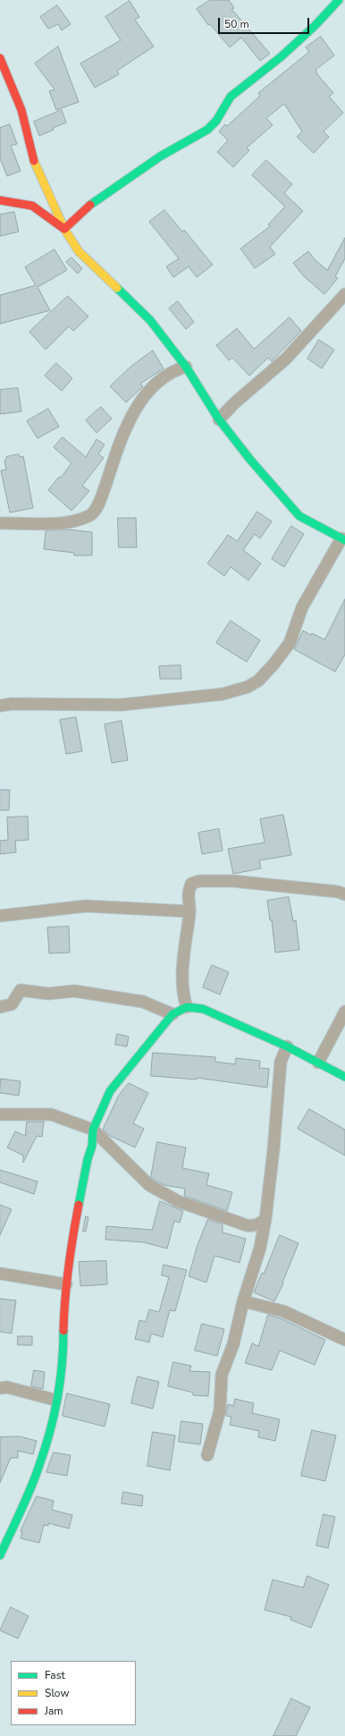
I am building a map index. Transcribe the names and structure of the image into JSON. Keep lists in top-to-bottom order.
{
  "legend": ["Fast", "Slow", "Jam"],
  "scale_bar": "50 m"
}
